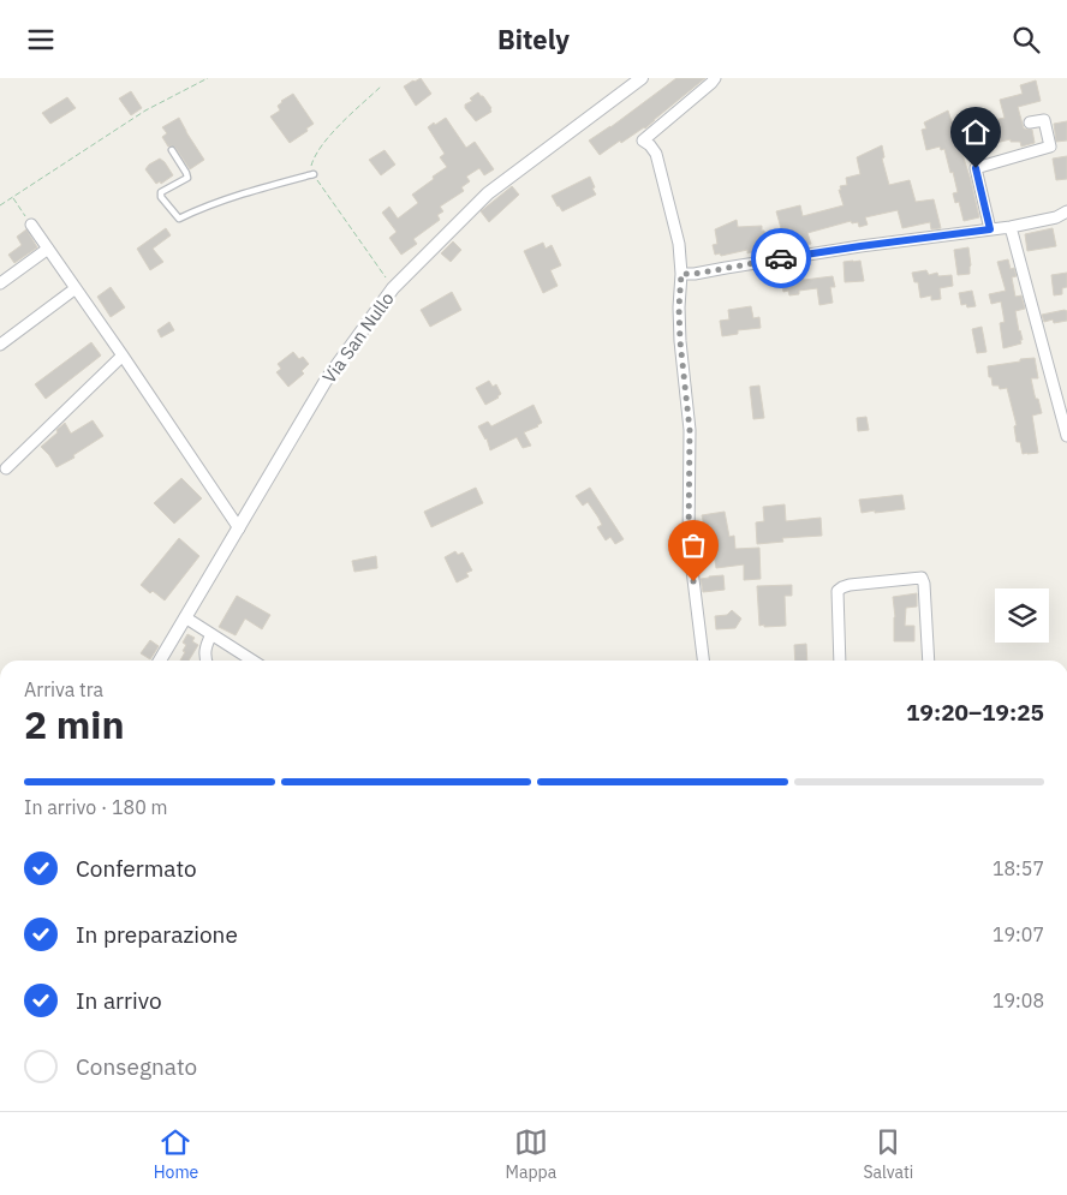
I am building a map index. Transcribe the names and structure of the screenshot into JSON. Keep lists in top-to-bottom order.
{
  "streets": {
    "street": ["Via San Nullo"]
  },
  "page": {
    "header": "Bitely",
    "heading": ["2 min", "Arriva tra", "19:20–19:25"],
    "bar": "In arrivo · 180 m",
    "list": [
      ["Confermato", "18:57"],
      ["In preparazione", "19:07"],
      ["In arrivo", "19:08"],
      "Consegnato"
    ],
    "tabs": ["Home", "Mappa", "Salvati"]
  }
}
